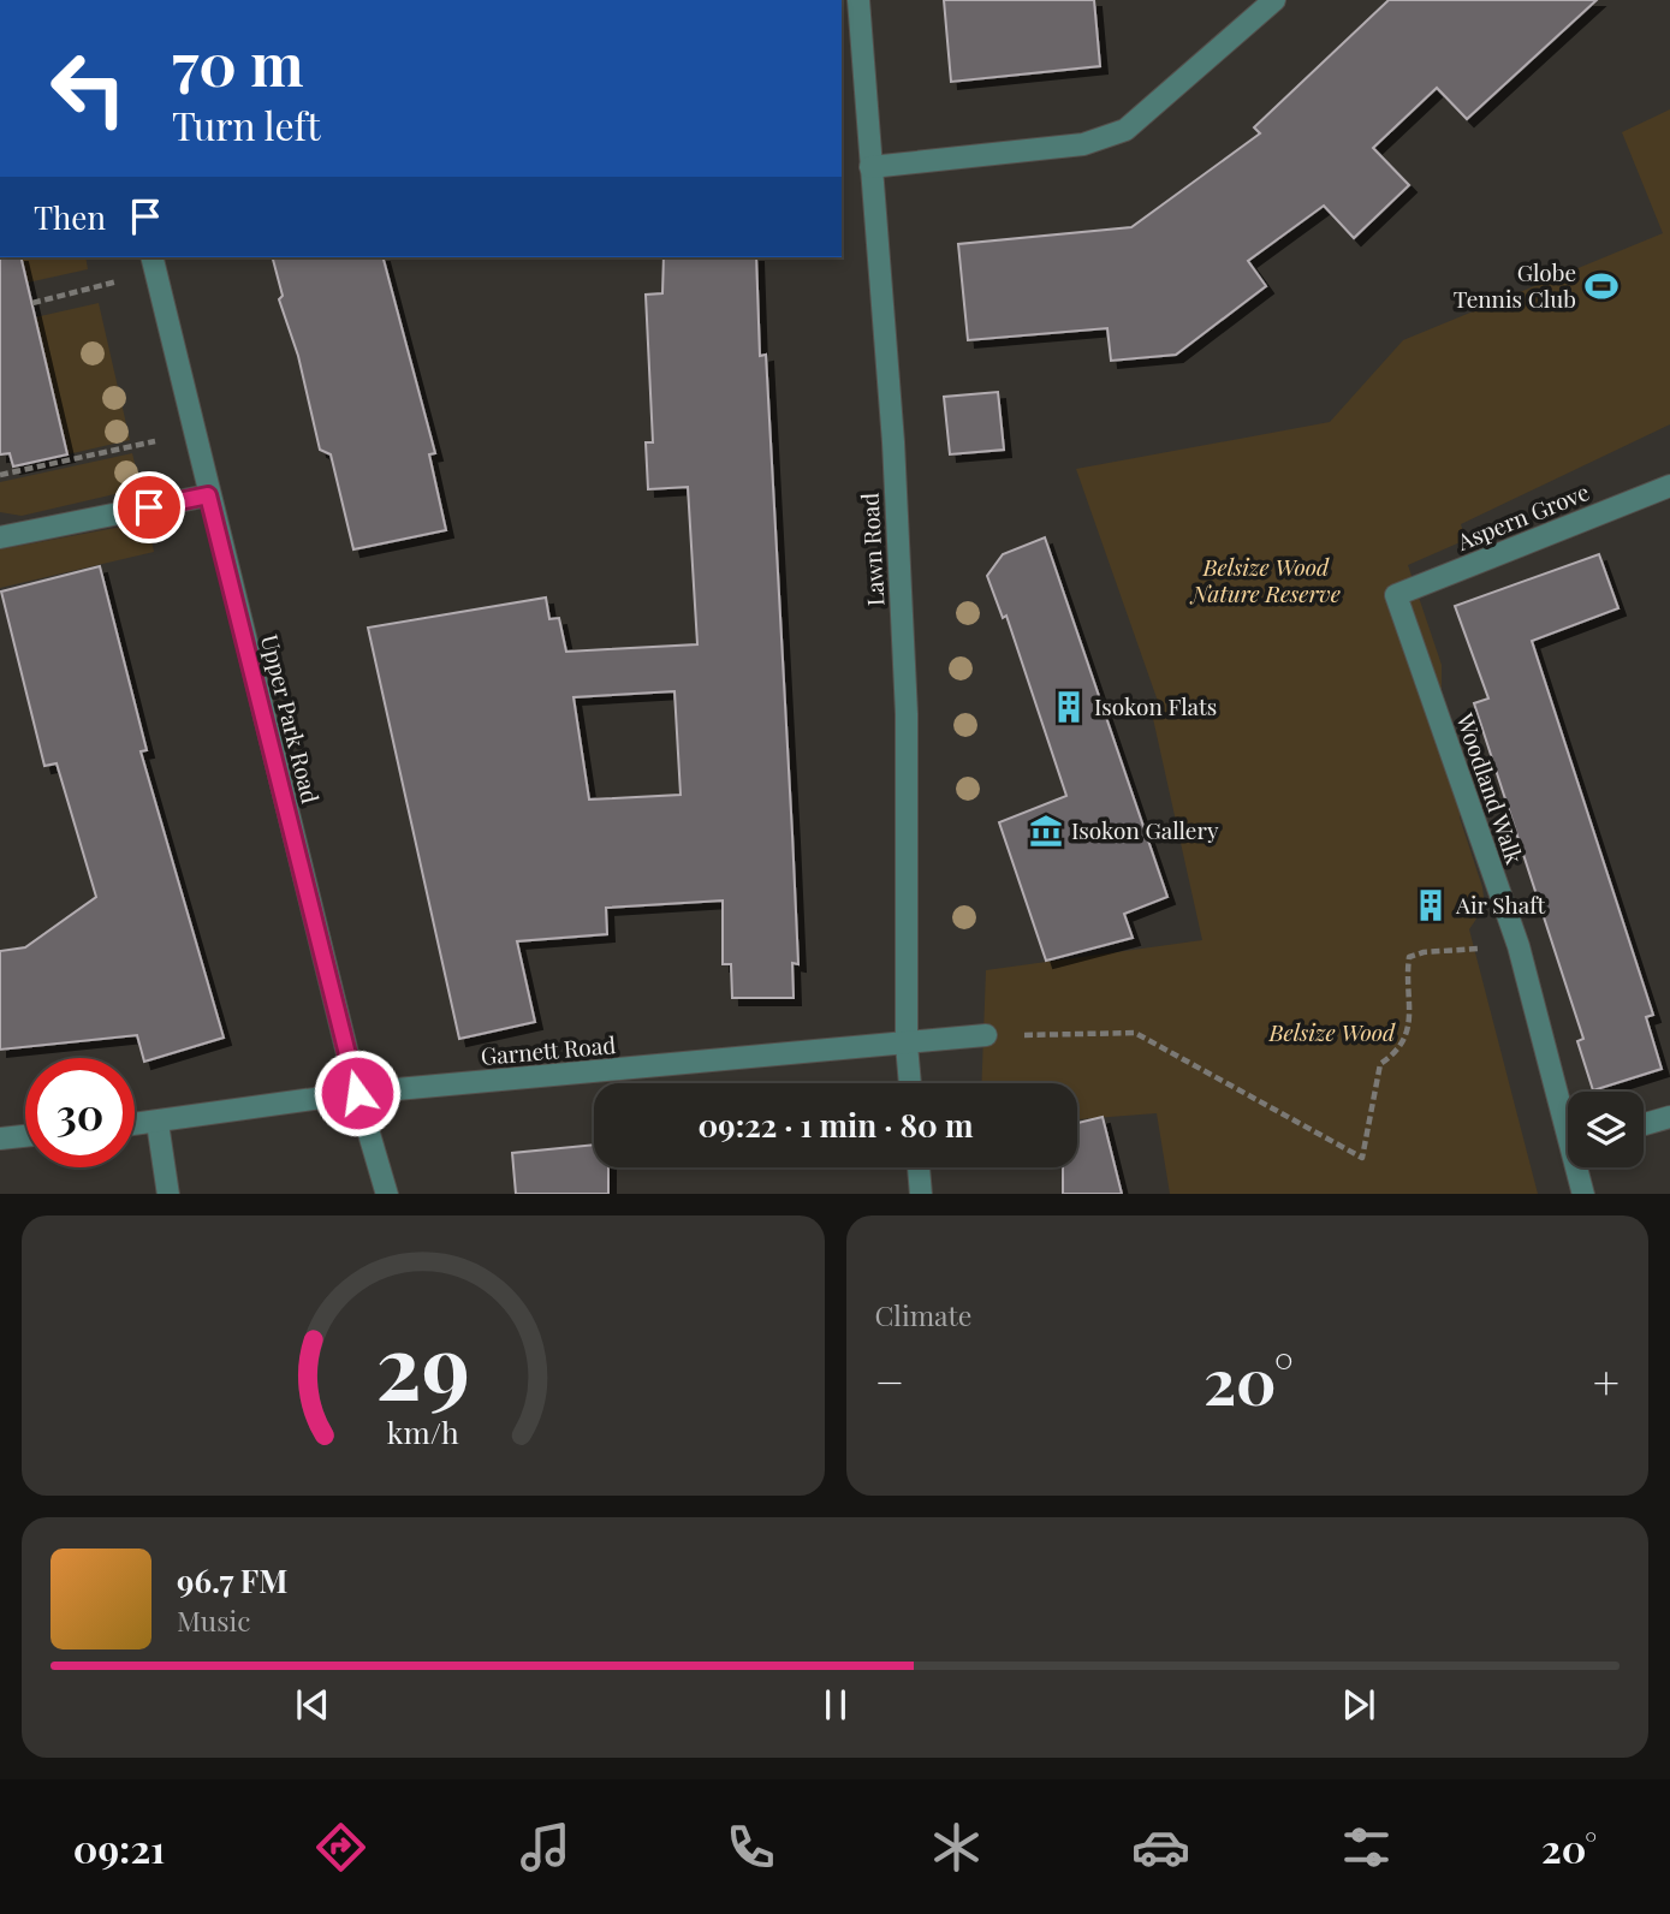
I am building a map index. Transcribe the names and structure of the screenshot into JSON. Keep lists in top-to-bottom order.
{
  "streets": {
    "street": [
      "Aspern Grove",
      "Lawn Road",
      "Upper Park Road",
      "Woodland Walk",
      "Garnett Road"
    ]
  },
  "crossings": [
    ["Aspern Grove", "Woodland Walk"],
    ["Lawn Road", "Garnett Road"],
    ["Upper Park Road", "Garnett Road"]
  ],
  "parks": ["Belsize Wood Nature Reserve", "Belsize Wood"],
  "places": {
    "sports": ["Globe Tennis Club"],
    "building": ["Isokon Flats", "Air Shaft"],
    "museum": ["Isokon Gallery"]
  },
  "page": {
    "turn": ["70 m", "Turn left"],
    "then": "Then",
    "limit": "30",
    "trip": "09:22 · 1 min · 80 m",
    "tile": "Climate",
    "heat": ["−", "20°", "+"],
    "song": ["96.7 FM", "Music"],
    "tabs": ["09:21", "20°"],
    "gauge": ["29", "km/h"]
  }
}
